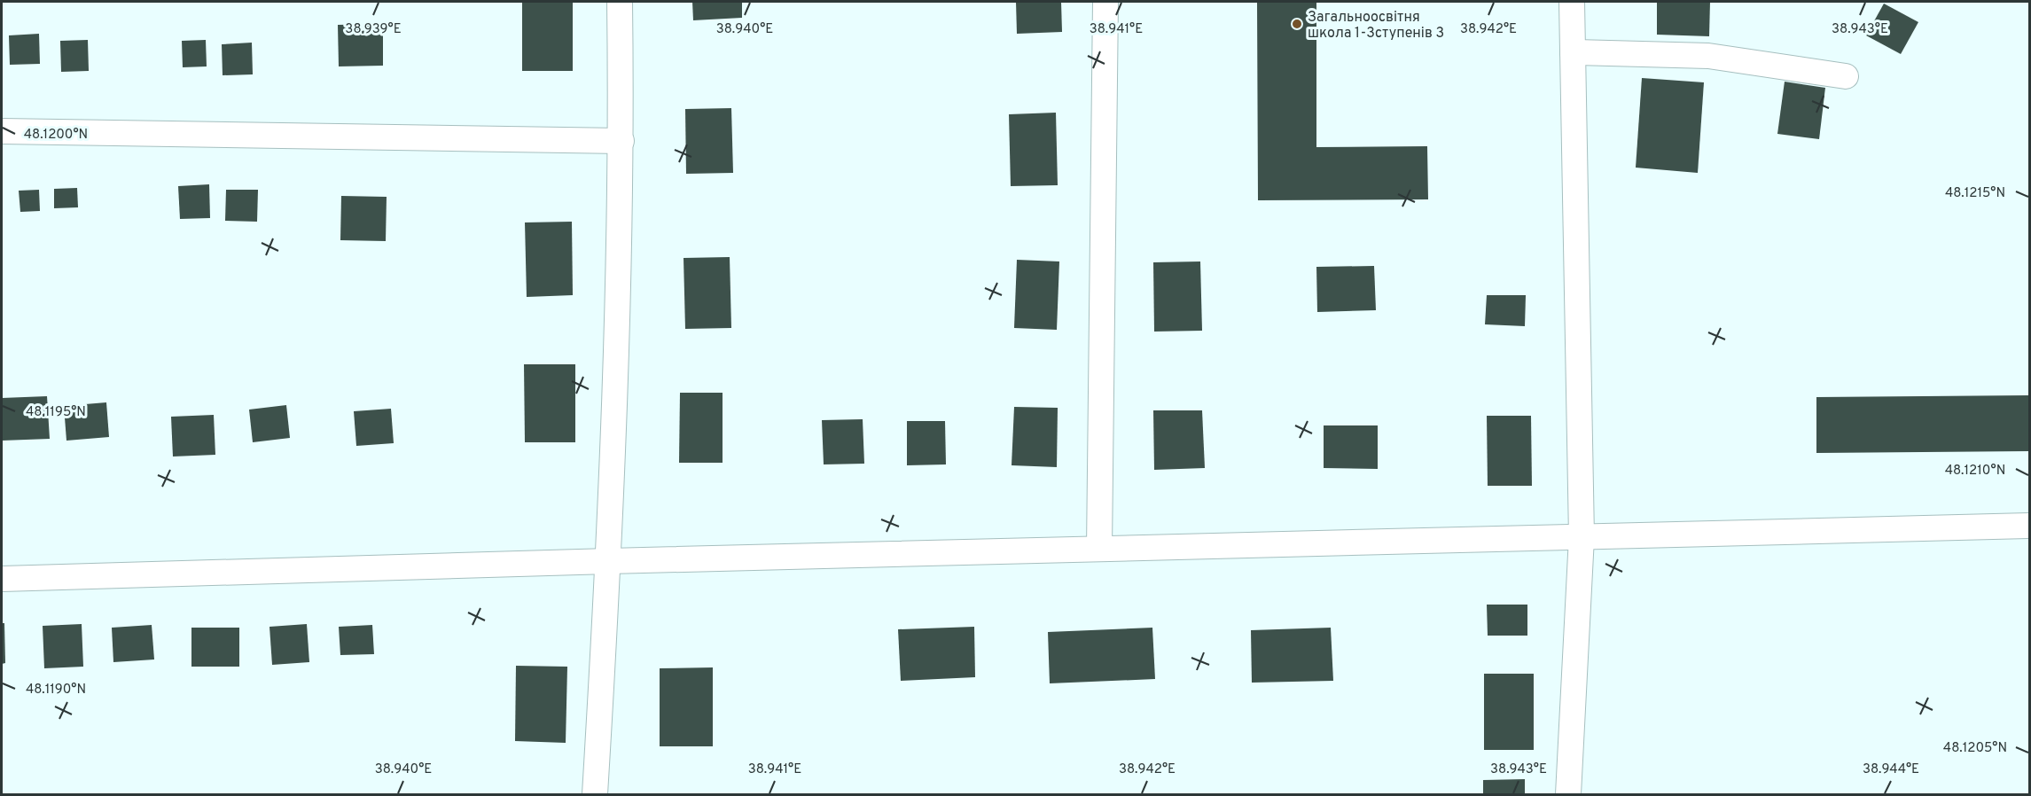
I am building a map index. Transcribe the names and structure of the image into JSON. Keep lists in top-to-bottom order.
{
  "places": ["Загальноосвiтня школа 1-3ступенiв 3"],
  "coordinates": [
    "38.939°E",
    "38.940°E",
    "38.941°E",
    "38.942°E",
    "38.943°E",
    "48.1200°N",
    "48.1215°N",
    "48.1195°N",
    "48.1210°N",
    "48.1190°N",
    "48.1205°N",
    "38.944°E"
  ]
}
